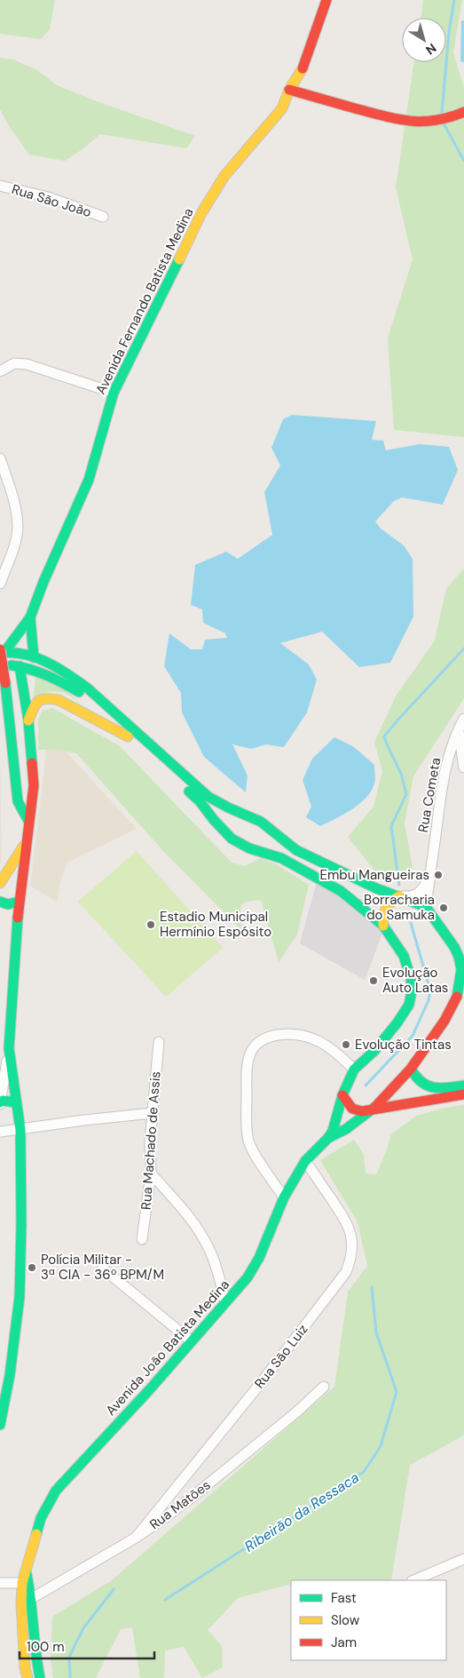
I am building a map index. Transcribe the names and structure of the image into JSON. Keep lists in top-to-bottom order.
{
  "streets": {
    "main road": ["Avenida Fernando Batista Medina", "Avenida João Batista Medina"],
    "street": [
      "Rua São João",
      "Rua Cometa",
      "Rua Machado de Assis",
      "Rua São Luiz",
      "Rua Matões"
    ]
  },
  "crossings": [
    ["Avenida João Batista Medina", "Rua São Luiz"],
    ["Avenida João Batista Medina", "Rua Matões"],
    ["Rua São Luiz", "Rua Matões"]
  ],
  "water": ["Ribeirão da Ressaca"],
  "places": [
    "Embu Mangueiras",
    "Borracharia do Samuka",
    "Estadio Municipal Hermínio Espósito",
    "Evolução Auto Latas",
    "Evolução Tintas",
    "Polícia Militar - 3ª CIA - 36º BPM/M"
  ],
  "legend": ["Fast", "Slow", "Jam"],
  "scale_bar": "100 m",
  "north": "bottom right"
}
